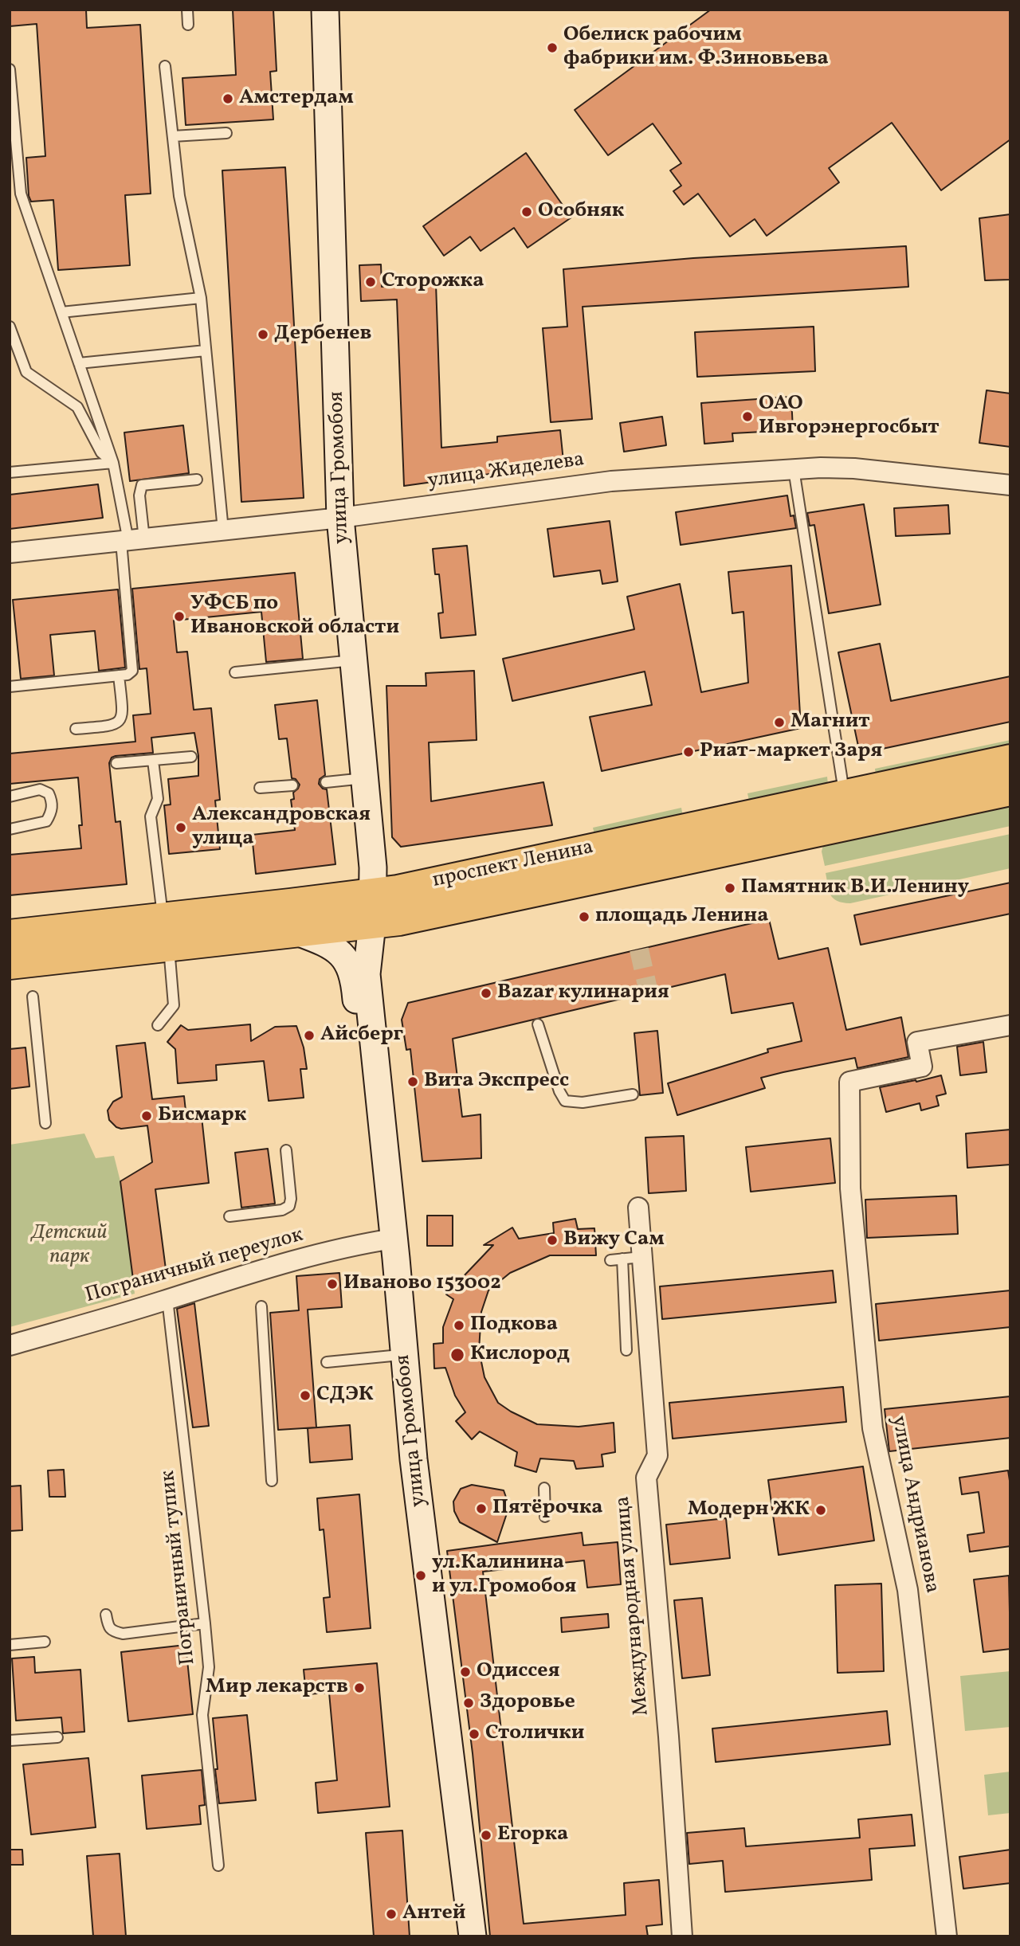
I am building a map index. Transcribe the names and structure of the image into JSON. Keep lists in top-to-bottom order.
{
  "streets": {
    "highway": ["проспект Ленина"],
    "main road": ["улица Громобоя"],
    "street": [
      "улица Жиделева",
      "Пограничный переулок",
      "улица Андрианова",
      "Международная улица"
    ],
    "lane": ["Пограничный тупик"]
  },
  "crossings": [
    ["улица Громобоя", "улица Жиделева"],
    ["улица Громобоя", "проспект Ленина"],
    ["улица Громобоя", "Пограничный переулок"],
    ["Пограничный переулок", "Пограничный тупик"]
  ],
  "parks": ["Детский парк"],
  "places": [
    "Обелиск рабочим фабрики им. Ф.Зиновьева",
    "Амстердам",
    "Особняк",
    "Сторожка",
    "Дербенев",
    "ОАО Ивгорэнергосбыт",
    "УФСБ по Ивановской области",
    "Магнит",
    "Риат-маркет Заря",
    "Александровская улица",
    "Памятник В.И.Ленину",
    "площадь Ленина",
    "Bazar кулинария",
    "Айсберг",
    "Вита Экспресс",
    "Бисмарк",
    "Вижу Сам",
    "Иваново 153002",
    "Подкова",
    "Кислород",
    "СДЭК",
    "Пятёрочка",
    "Модерн ЖК",
    "ул.Калинина и ул.Громобоя",
    "Одиссея",
    "Мир лекарств",
    "Здоровье",
    "Столички",
    "Егорка",
    "Антей"
  ]
}
